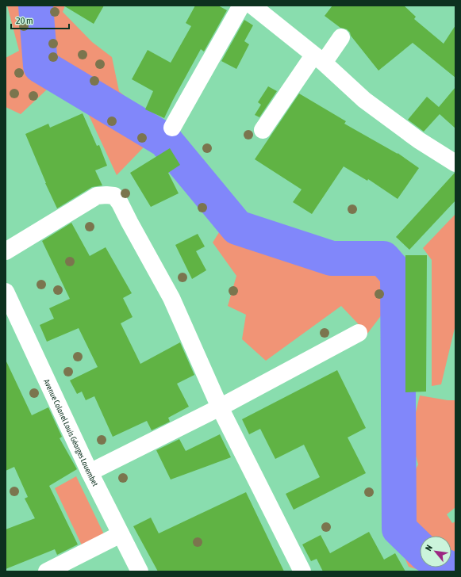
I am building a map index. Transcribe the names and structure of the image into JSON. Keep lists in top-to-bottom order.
{
  "streets": {
    "street": ["Avenue Colonel Louis Géorges Louembet"]
  },
  "scale_bar": "20 m",
  "north": "top left"
}
